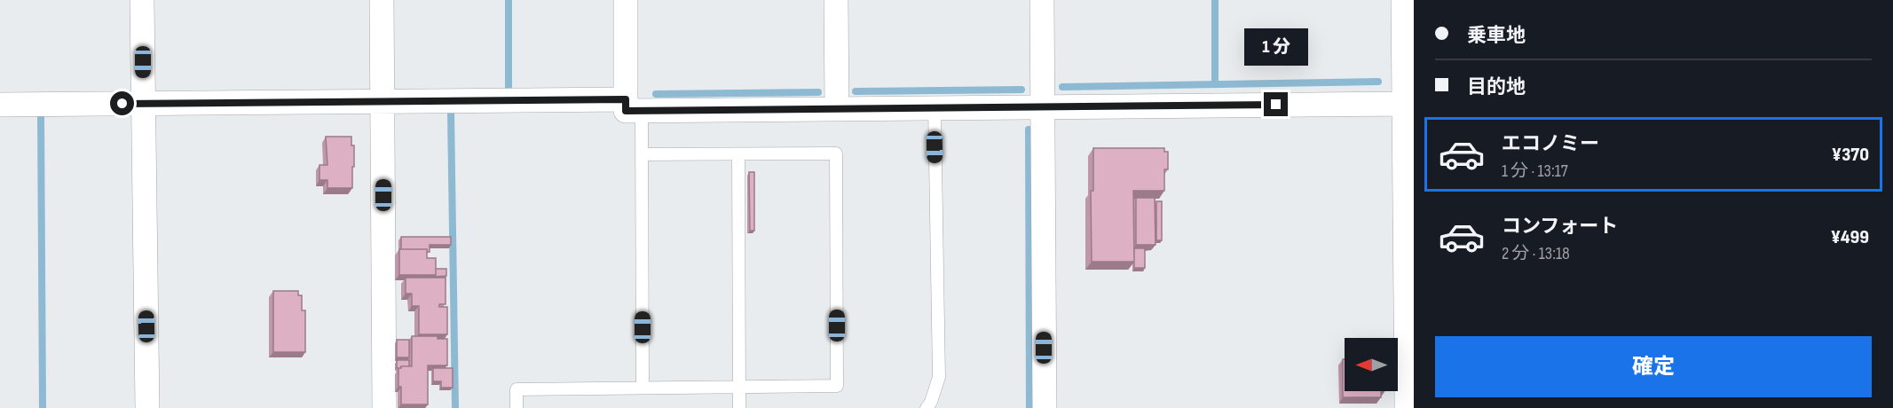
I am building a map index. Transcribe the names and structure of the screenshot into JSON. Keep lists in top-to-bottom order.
{
  "north": "left",
  "page": {
    "banner": ["乗車地", "目的地"],
    "bubble": "1 分",
    "list": [
      {
        "name": "エコノミー",
        "note": "1 分 · 13:17",
        "value": "¥370"
      },
      {
        "name": "コンフォート",
        "note": "2 分 · 13:18",
        "value": "¥499"
      }
    ],
    "buttons": "確定"
  }
}
